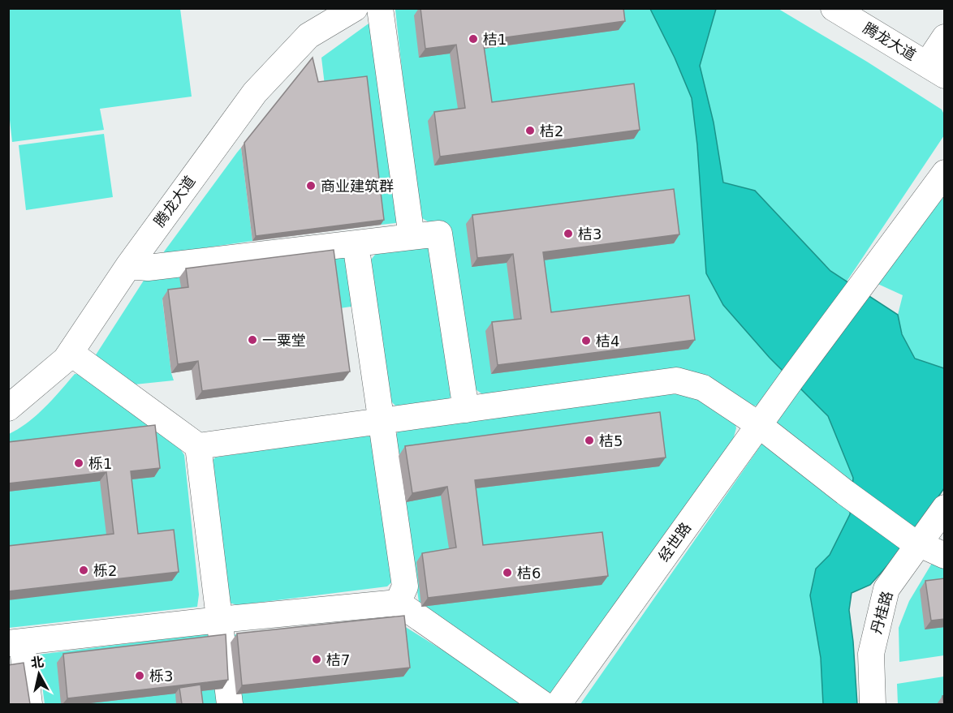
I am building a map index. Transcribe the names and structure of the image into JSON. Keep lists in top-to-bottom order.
{
  "streets": {
    "street": ["腾龙大道", "经世路", "丹桂路"]
  },
  "places": [
    "桔1",
    "桔2",
    "商业建筑群",
    "桔3",
    "一粟堂",
    "桔4",
    "桔5",
    "栎1",
    "栎2",
    "桔6",
    "桔7",
    "栎3"
  ],
  "north": "top"
}
